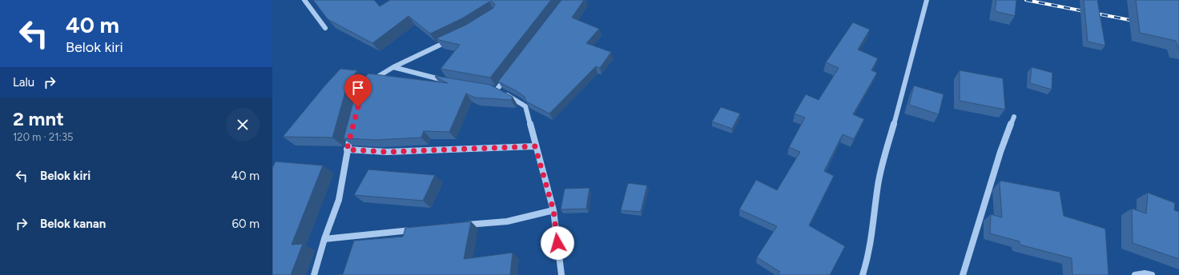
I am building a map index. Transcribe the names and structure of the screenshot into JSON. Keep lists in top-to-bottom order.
{
  "page": {
    "turn": ["40 m", "Belok kiri"],
    "then": "Lalu",
    "heading": ["2 mnt", "120 m · 21:35"],
    "list": [
      {
        "name": "Belok kiri",
        "value": "40 m"
      },
      {
        "name": "Belok kanan",
        "value": "60 m"
      }
    ]
  }
}
